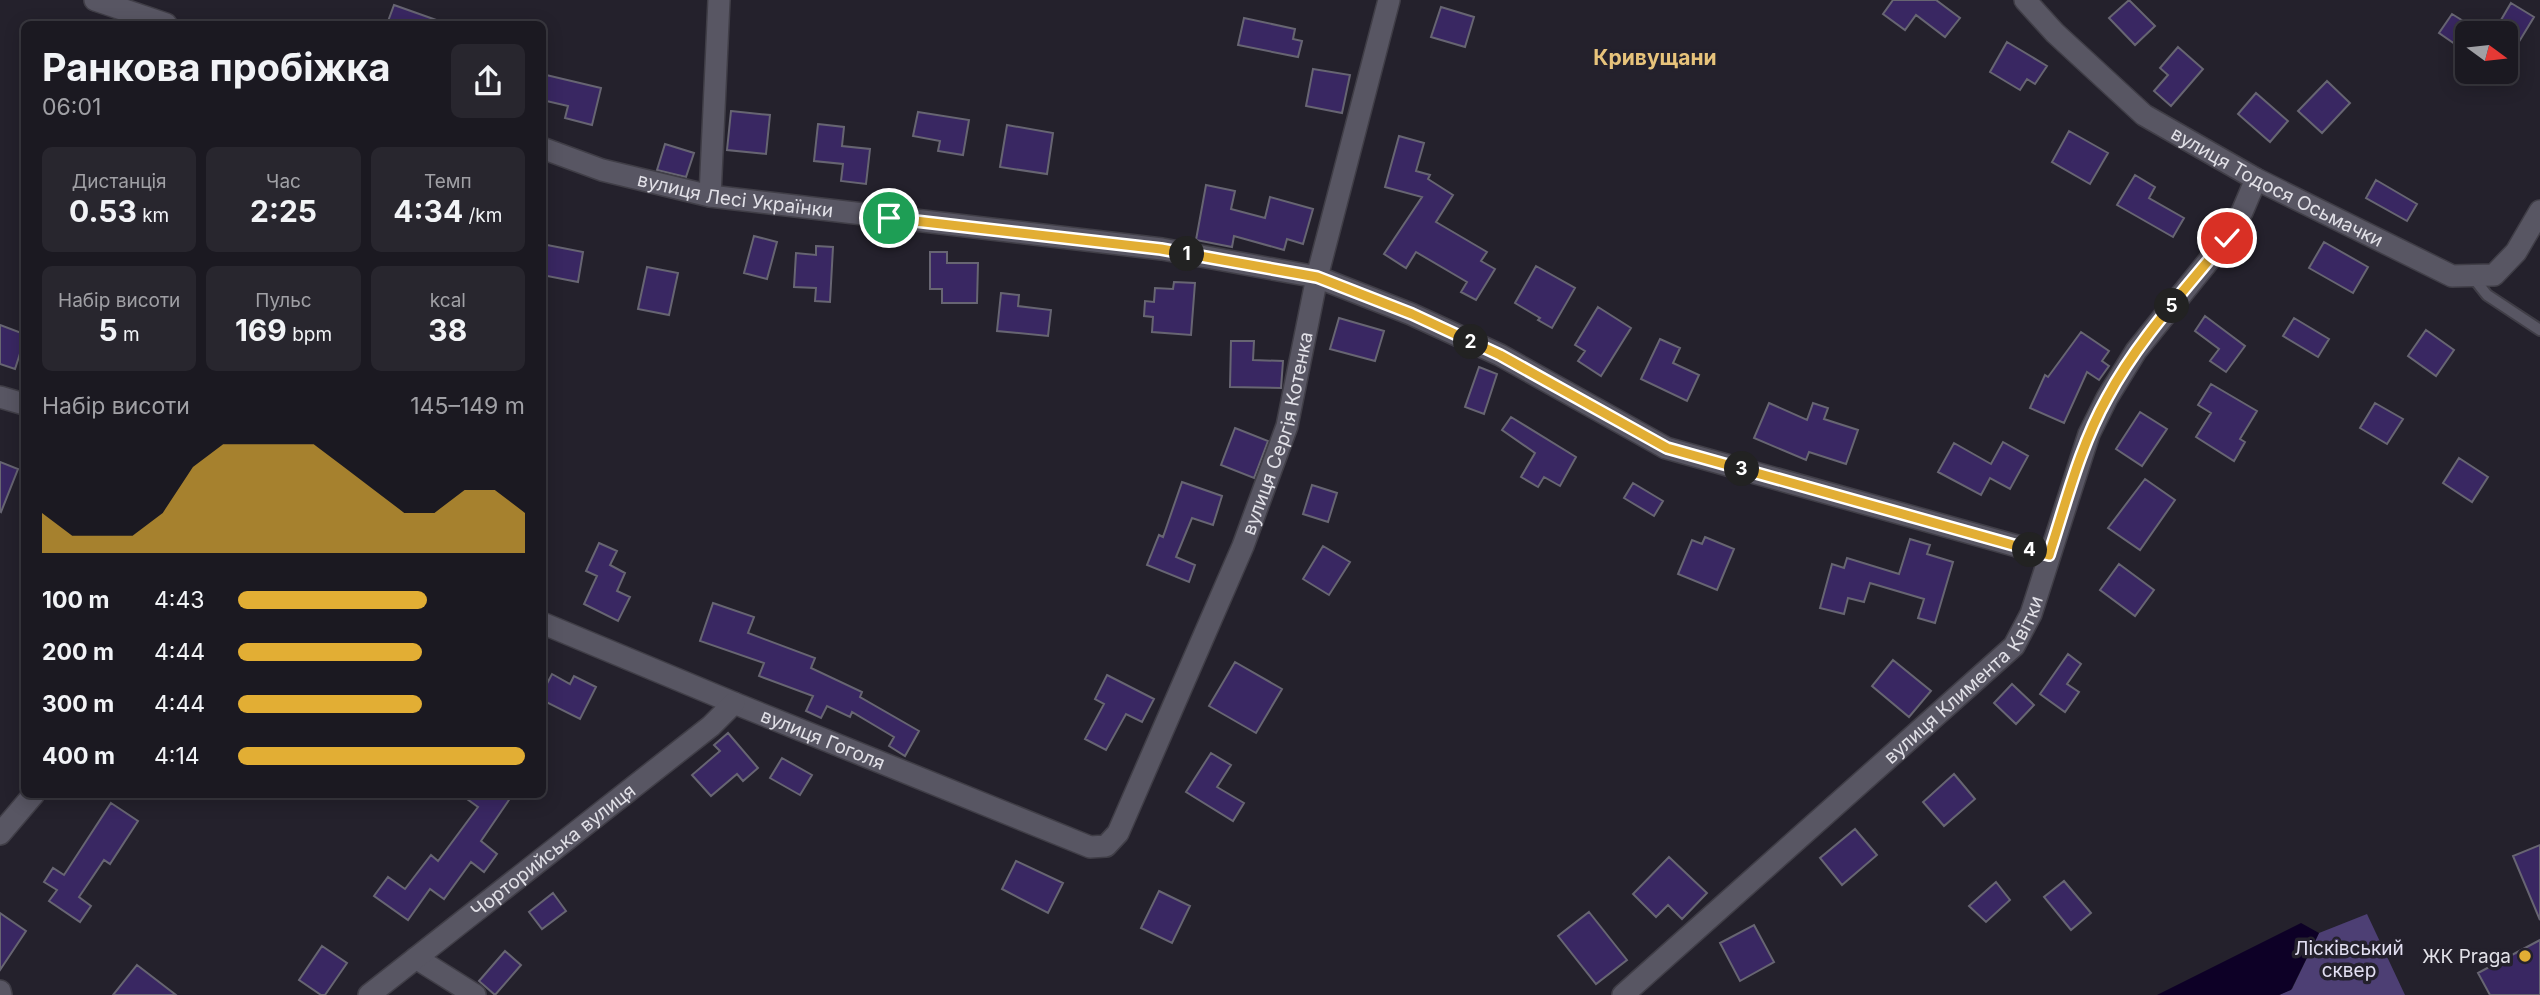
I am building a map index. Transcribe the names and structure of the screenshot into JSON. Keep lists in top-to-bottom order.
{
  "streets": {
    "street": [
      "вулиця Тодося Осьмачки",
      "вулиця Лесі Українки",
      "вулиця Сергія Котенка",
      "вулиця Климента Квітки",
      "вулиця Гоголя",
      "Чорторийська вулиця"
    ]
  },
  "crossings": [
    ["вулиця Тодося Осьмачки", "вулиця Климента Квітки"],
    ["вулиця Лесі Українки", "вулиця Сергія Котенка"],
    ["вулиця Лесі Українки", "вулиця Климента Квітки"],
    ["вулиця Сергія Котенка", "вулиця Гоголя"],
    ["вулиця Гоголя", "Чорторийська вулиця"]
  ],
  "districts": ["Кривущани"],
  "parks": ["Лісківський сквер"],
  "places": ["ЖК Praga"],
  "north": "right",
  "page": {
    "heading": ["Ранкова пробіжка", "06:01"],
    "stats": [
      ["Дистанція", "0.53 km"],
      ["Час", "2:25"],
      ["Темп", "4:34 /km"],
      ["Набір висоти", "5 m"],
      ["Пульс", "169 bpm"],
      ["kcal", "38"]
    ],
    "pins": [
      "1",
      "5",
      "2",
      "3",
      "4"
    ],
    "chart": ["Набір висоти", "145–149 m"],
    "list": [
      {
        "name": "100 m",
        "note": "4:43"
      },
      {
        "name": "200 m",
        "note": "4:44"
      },
      {
        "name": "300 m",
        "note": "4:44"
      },
      {
        "name": "400 m",
        "note": "4:14"
      }
    ]
  }
}
